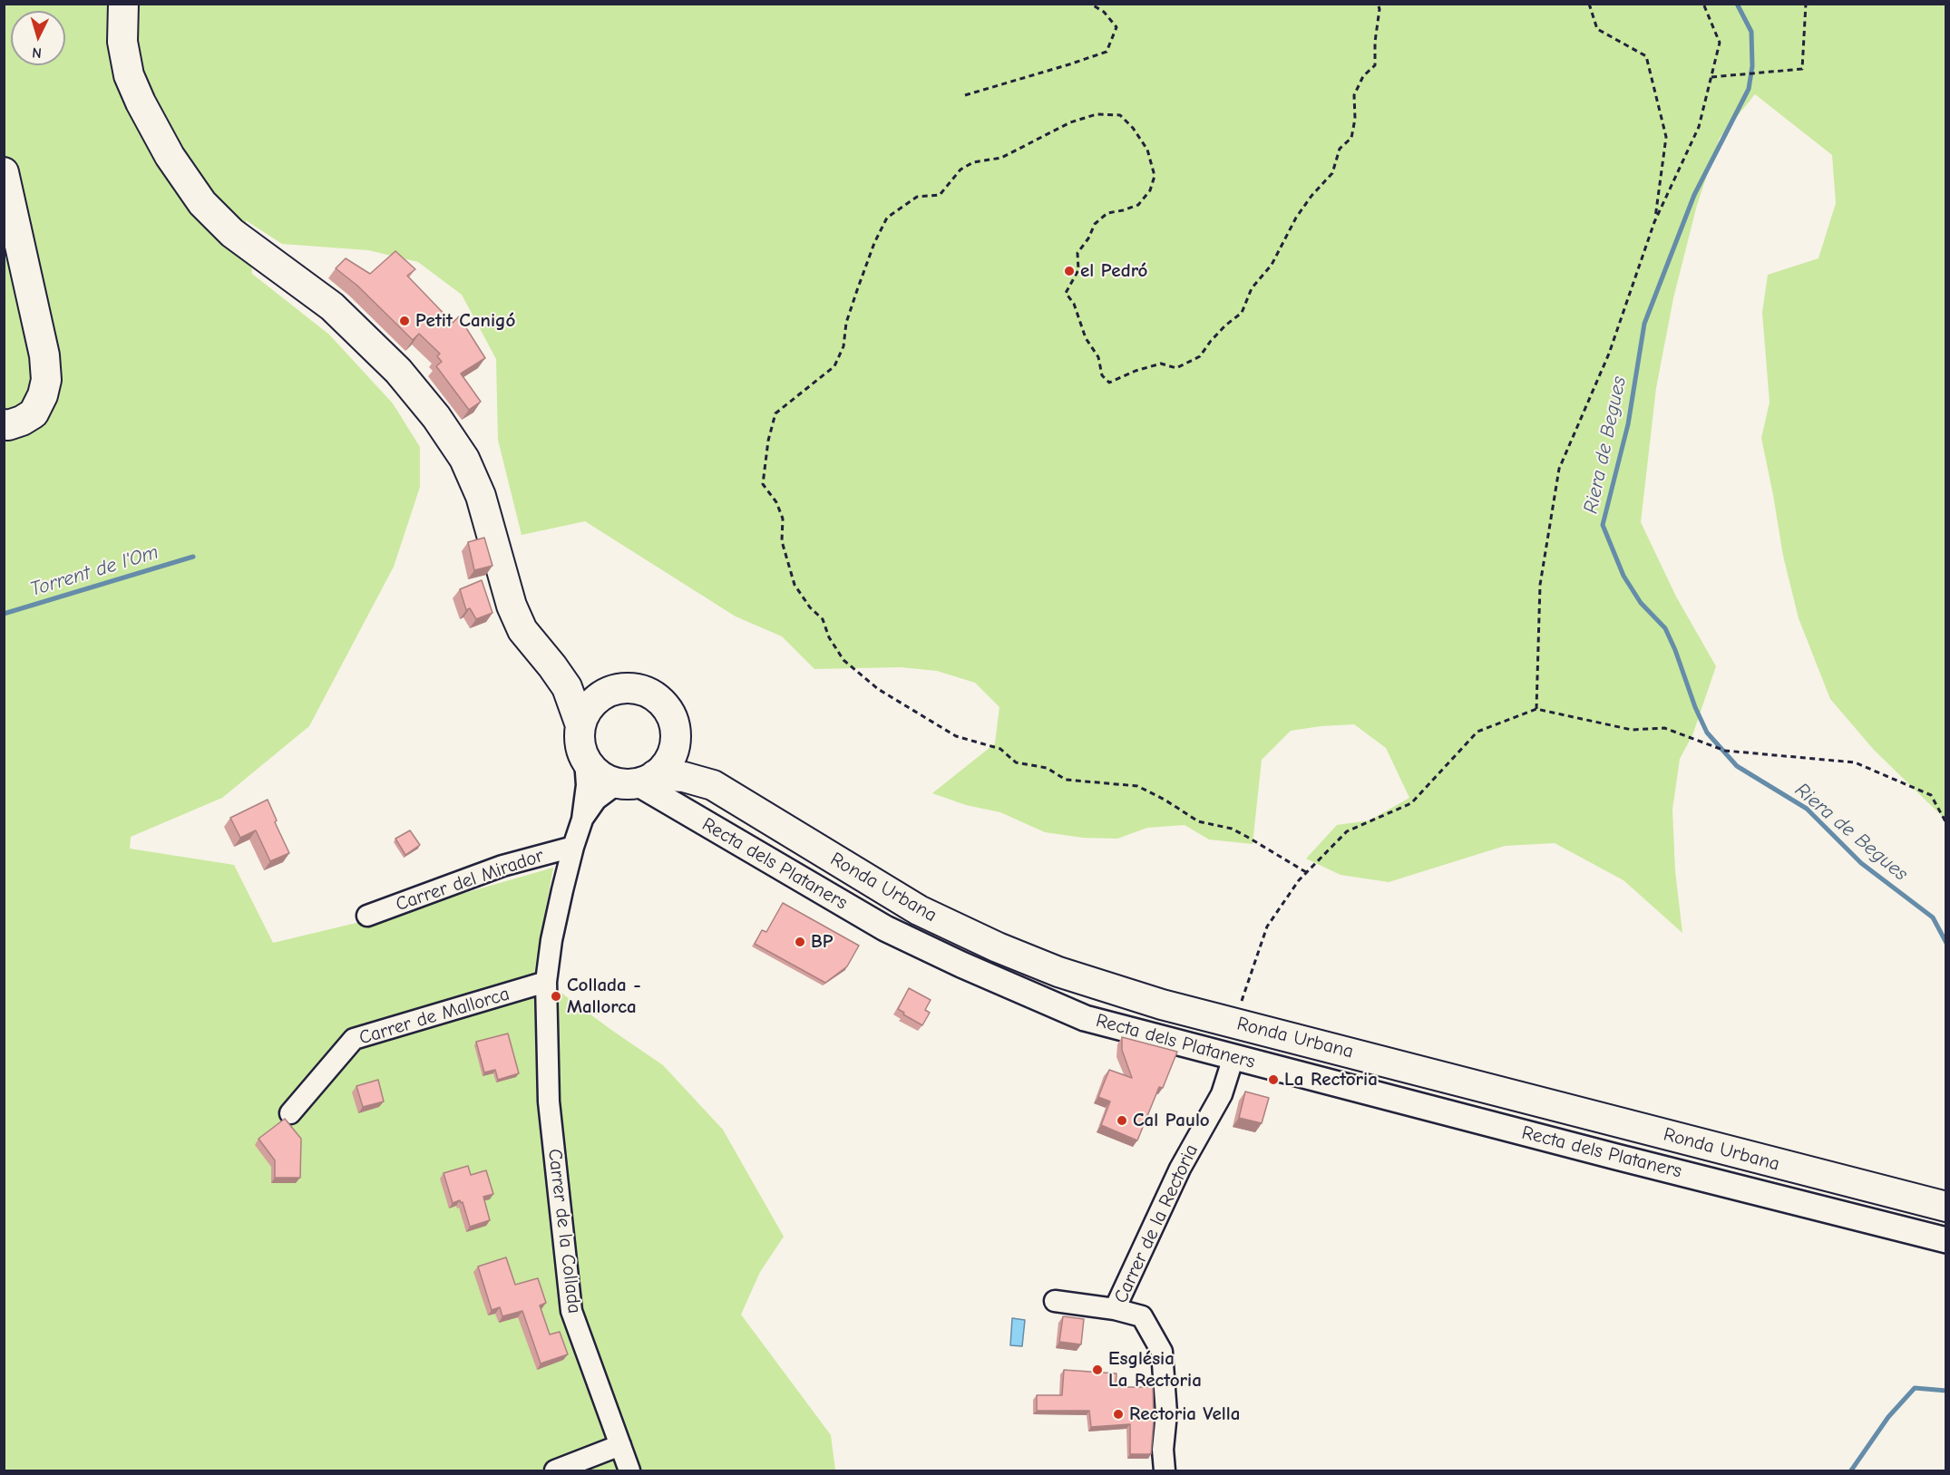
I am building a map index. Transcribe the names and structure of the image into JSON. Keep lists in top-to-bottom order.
{
  "streets": {
    "main road": ["Ronda Urbana"],
    "street": [
      "Recta dels Plataners",
      "Carrer del Mirador",
      "Carrer de Mallorca",
      "Carrer de la Rectoria",
      "Carrer de la Collada"
    ]
  },
  "crossings": [
    ["Recta dels Plataners", "Ronda Urbana"],
    ["Recta dels Plataners", "Carrer de la Rectoria"],
    ["Carrer del Mirador", "Carrer de la Collada"],
    ["Carrer de Mallorca", "Carrer de la Collada"]
  ],
  "water": ["Riera de Begues", "Torrent de l'Om"],
  "places": [
    "el Pedró",
    "Petit Canigó",
    "BP",
    "Collada - Mallorca",
    "La Rectoria",
    "Cal Paulo",
    "Església La Rectoria",
    "Rectoria Vella"
  ],
  "north": "bottom"
}
